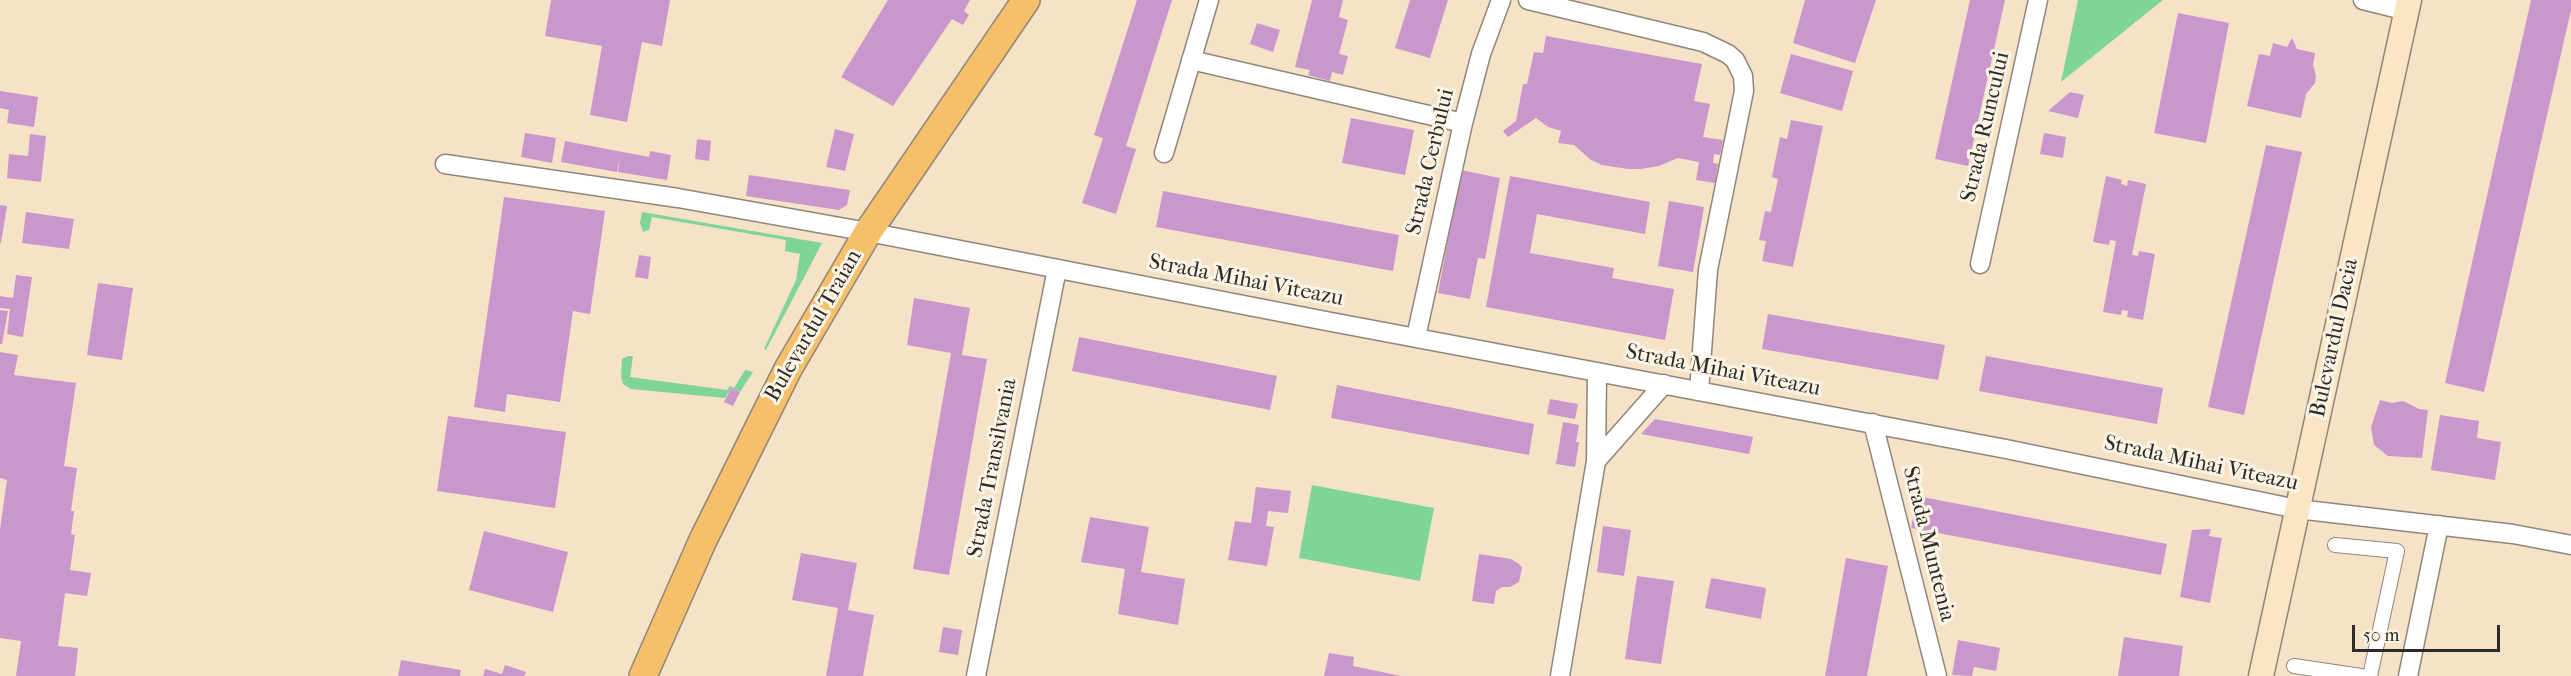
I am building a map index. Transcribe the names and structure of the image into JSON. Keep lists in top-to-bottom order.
{
  "streets": {
    "main road": ["Bulevardul Traian", "Bulevardul Dacia"],
    "street": [
      "Strada Runcului",
      "Strada Cerbului",
      "Strada Mihai Viteazu",
      "Strada Transilvania",
      "Strada Muntenia"
    ]
  },
  "crossings": [
    ["Strada Cerbului", "Strada Mihai Viteazu"],
    ["Strada Mihai Viteazu", "Bulevardul Traian"],
    ["Strada Mihai Viteazu", "Bulevardul Dacia"],
    ["Strada Mihai Viteazu", "Strada Transilvania"],
    ["Strada Mihai Viteazu", "Strada Muntenia"]
  ],
  "scale_bar": "50 m"
}
